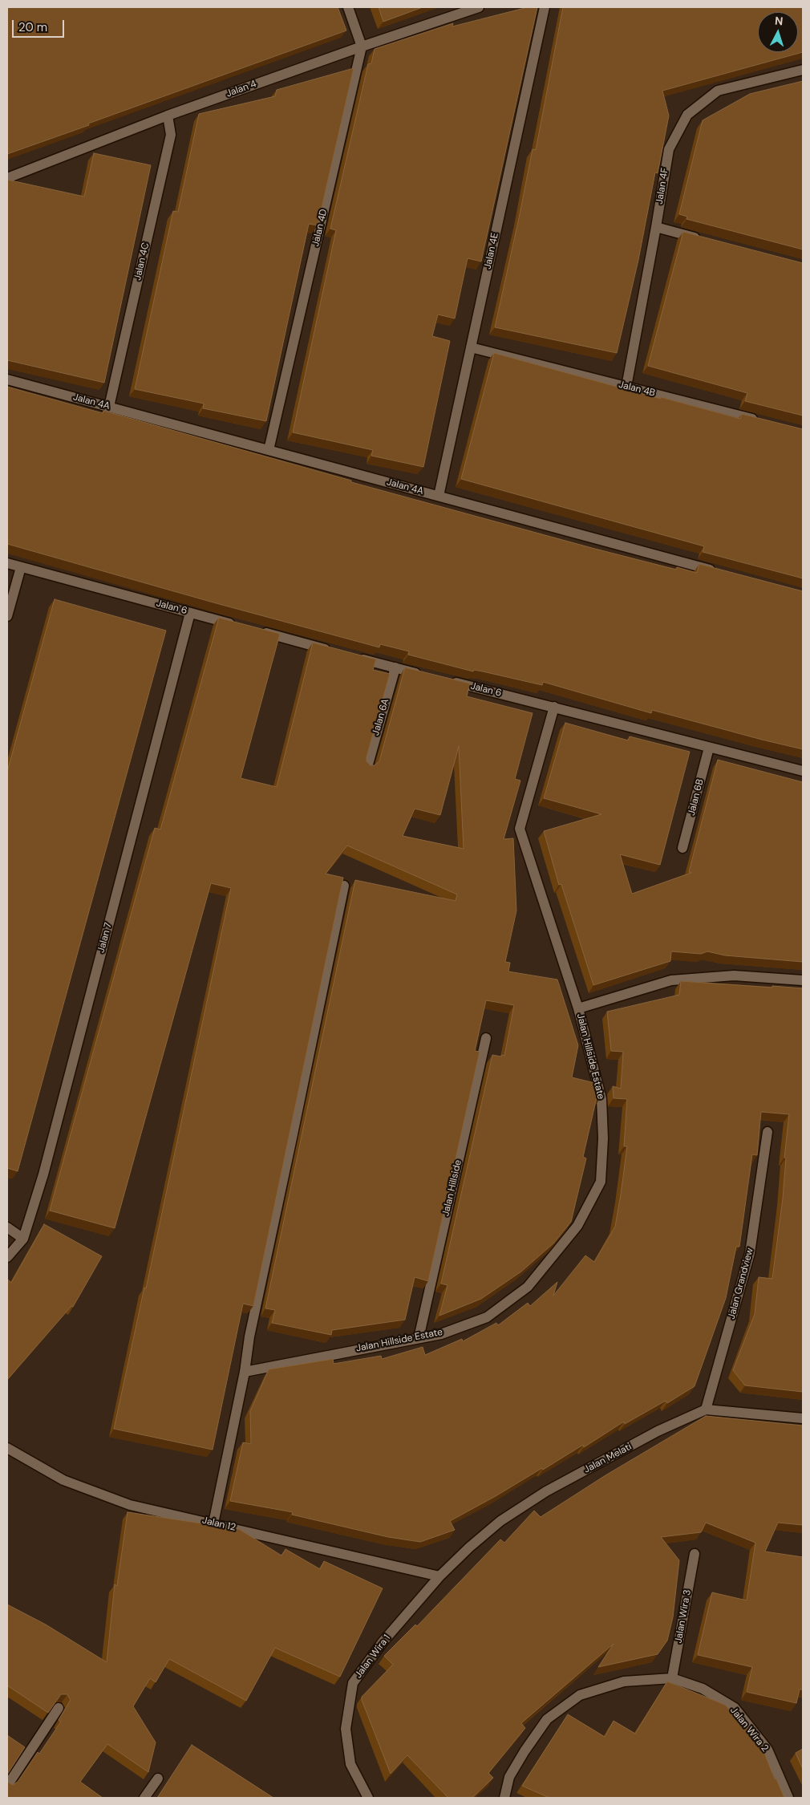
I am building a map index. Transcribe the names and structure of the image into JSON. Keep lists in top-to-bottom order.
{
  "streets": {
    "street": [
      "Jalan 4",
      "Jalan 4F",
      "Jalan 4D",
      "Jalan 4E",
      "Jalan 4C",
      "Jalan 4B",
      "Jalan 4A",
      "Jalan 6",
      "Jalan 6A",
      "Jalan 6B",
      "Jalan 7",
      "Jalan Hillside Estate",
      "Jalan Hillside",
      "Jalan Grandview",
      "Jalan Melati",
      "Jalan 12",
      "Jalan Wira 3",
      "Jalan Wira 1",
      "Jalan Wira 2"
    ]
  },
  "crossings": [
    ["Jalan 4", "Jalan 4D"],
    ["Jalan 4", "Jalan 4C"],
    ["Jalan 4F", "Jalan 4B"],
    ["Jalan 4D", "Jalan 4A"],
    ["Jalan 4E", "Jalan 4B"],
    ["Jalan 4E", "Jalan 4A"],
    ["Jalan 4C", "Jalan 4A"],
    ["Jalan 6", "Jalan 6B"],
    ["Jalan 6", "Jalan 7"],
    ["Jalan 6", "Jalan Hillside Estate"],
    ["Jalan Hillside Estate", "Jalan Hillside"],
    ["Jalan Grandview", "Jalan Melati"],
    ["Jalan Melati", "Jalan 12"],
    ["Jalan Melati", "Jalan Wira 1"],
    ["Jalan 12", "Jalan Wira 1"],
    ["Jalan Wira 3", "Jalan Wira 2"]
  ],
  "scale_bar": "20 m",
  "north": "top"
}
